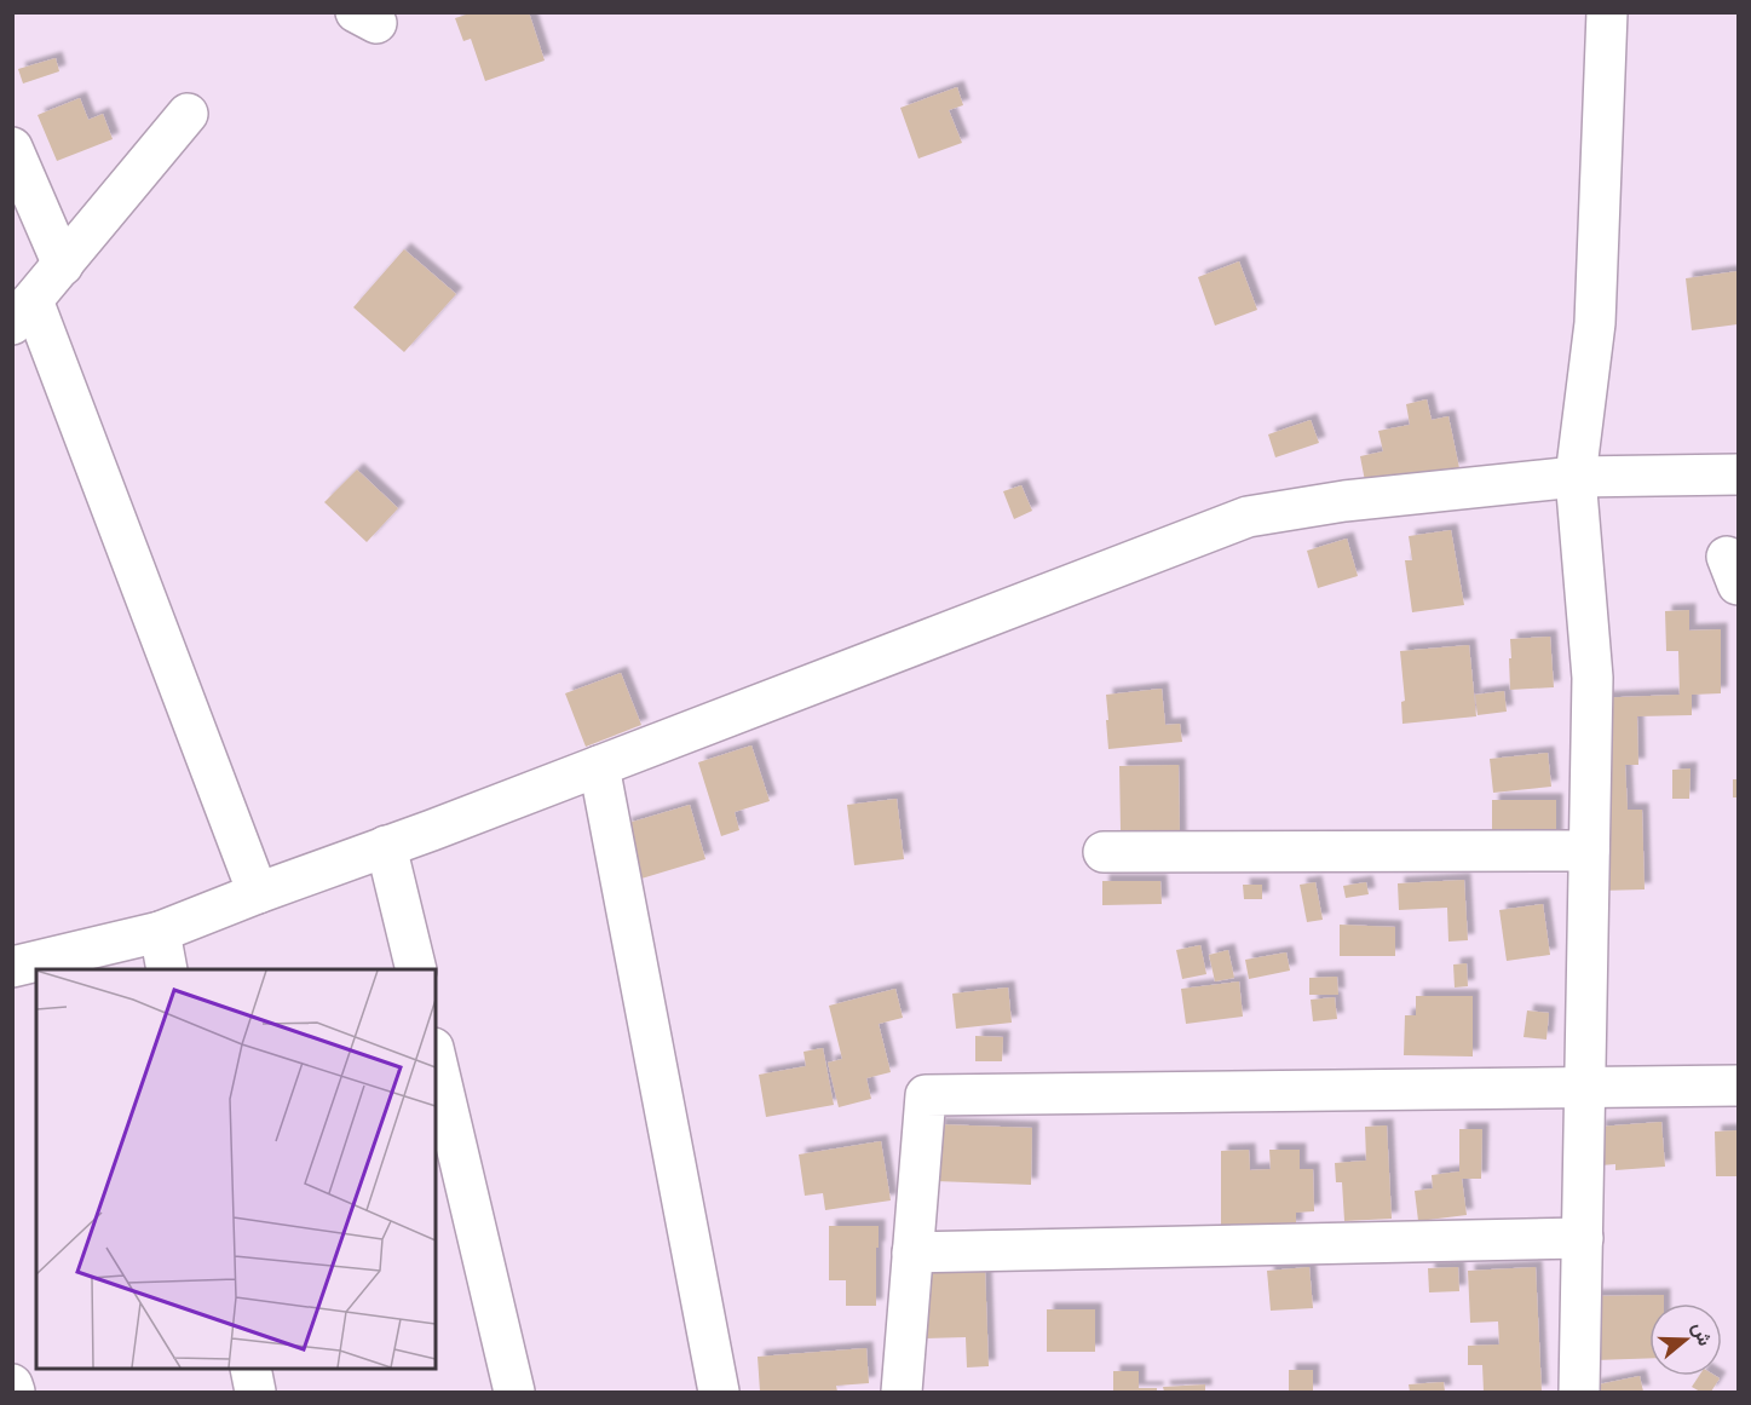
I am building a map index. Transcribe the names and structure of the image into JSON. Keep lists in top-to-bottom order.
{
  "north": "right"
}
